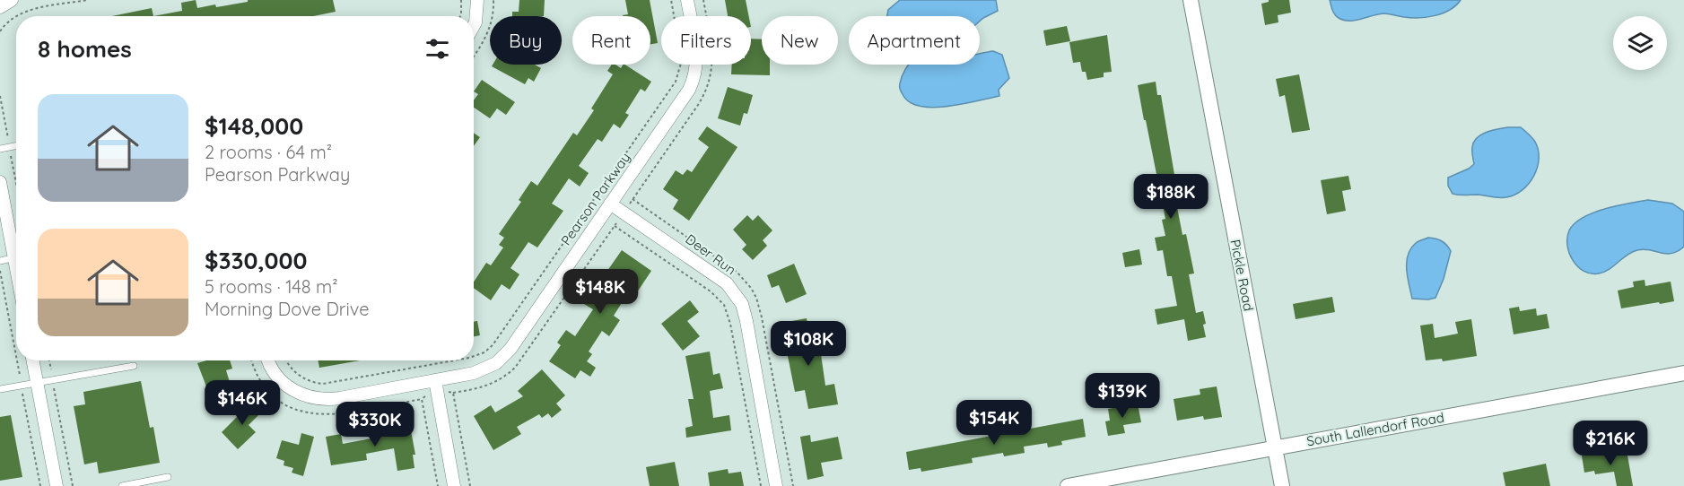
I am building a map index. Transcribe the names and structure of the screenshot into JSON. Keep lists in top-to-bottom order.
{
  "streets": {
    "street": [
      "Pearson Parkway",
      "Deer Run",
      "Pickle Road",
      "South Lallendorf Road"
    ]
  },
  "crossings": [
    ["Pearson Parkway", "Deer Run"],
    ["Pickle Road", "South Lallendorf Road"]
  ],
  "page": {
    "chip": [
      "Buy",
      "Rent",
      "Filters",
      "New",
      "Apartment"
    ],
    "heading": "8 homes",
    "list": [
      {
        "name": "$148,000",
        "note": "2 rooms · 64 m² · Pearson Parkway"
      },
      {
        "name": "$330,000",
        "note": "5 rooms · 148 m² · Morning Dove Drive"
      }
    ],
    "price": [
      "$188K",
      "$148K",
      "$108K",
      "$139K",
      "$146K",
      "$154K",
      "$330K",
      "$216K"
    ]
  }
}
